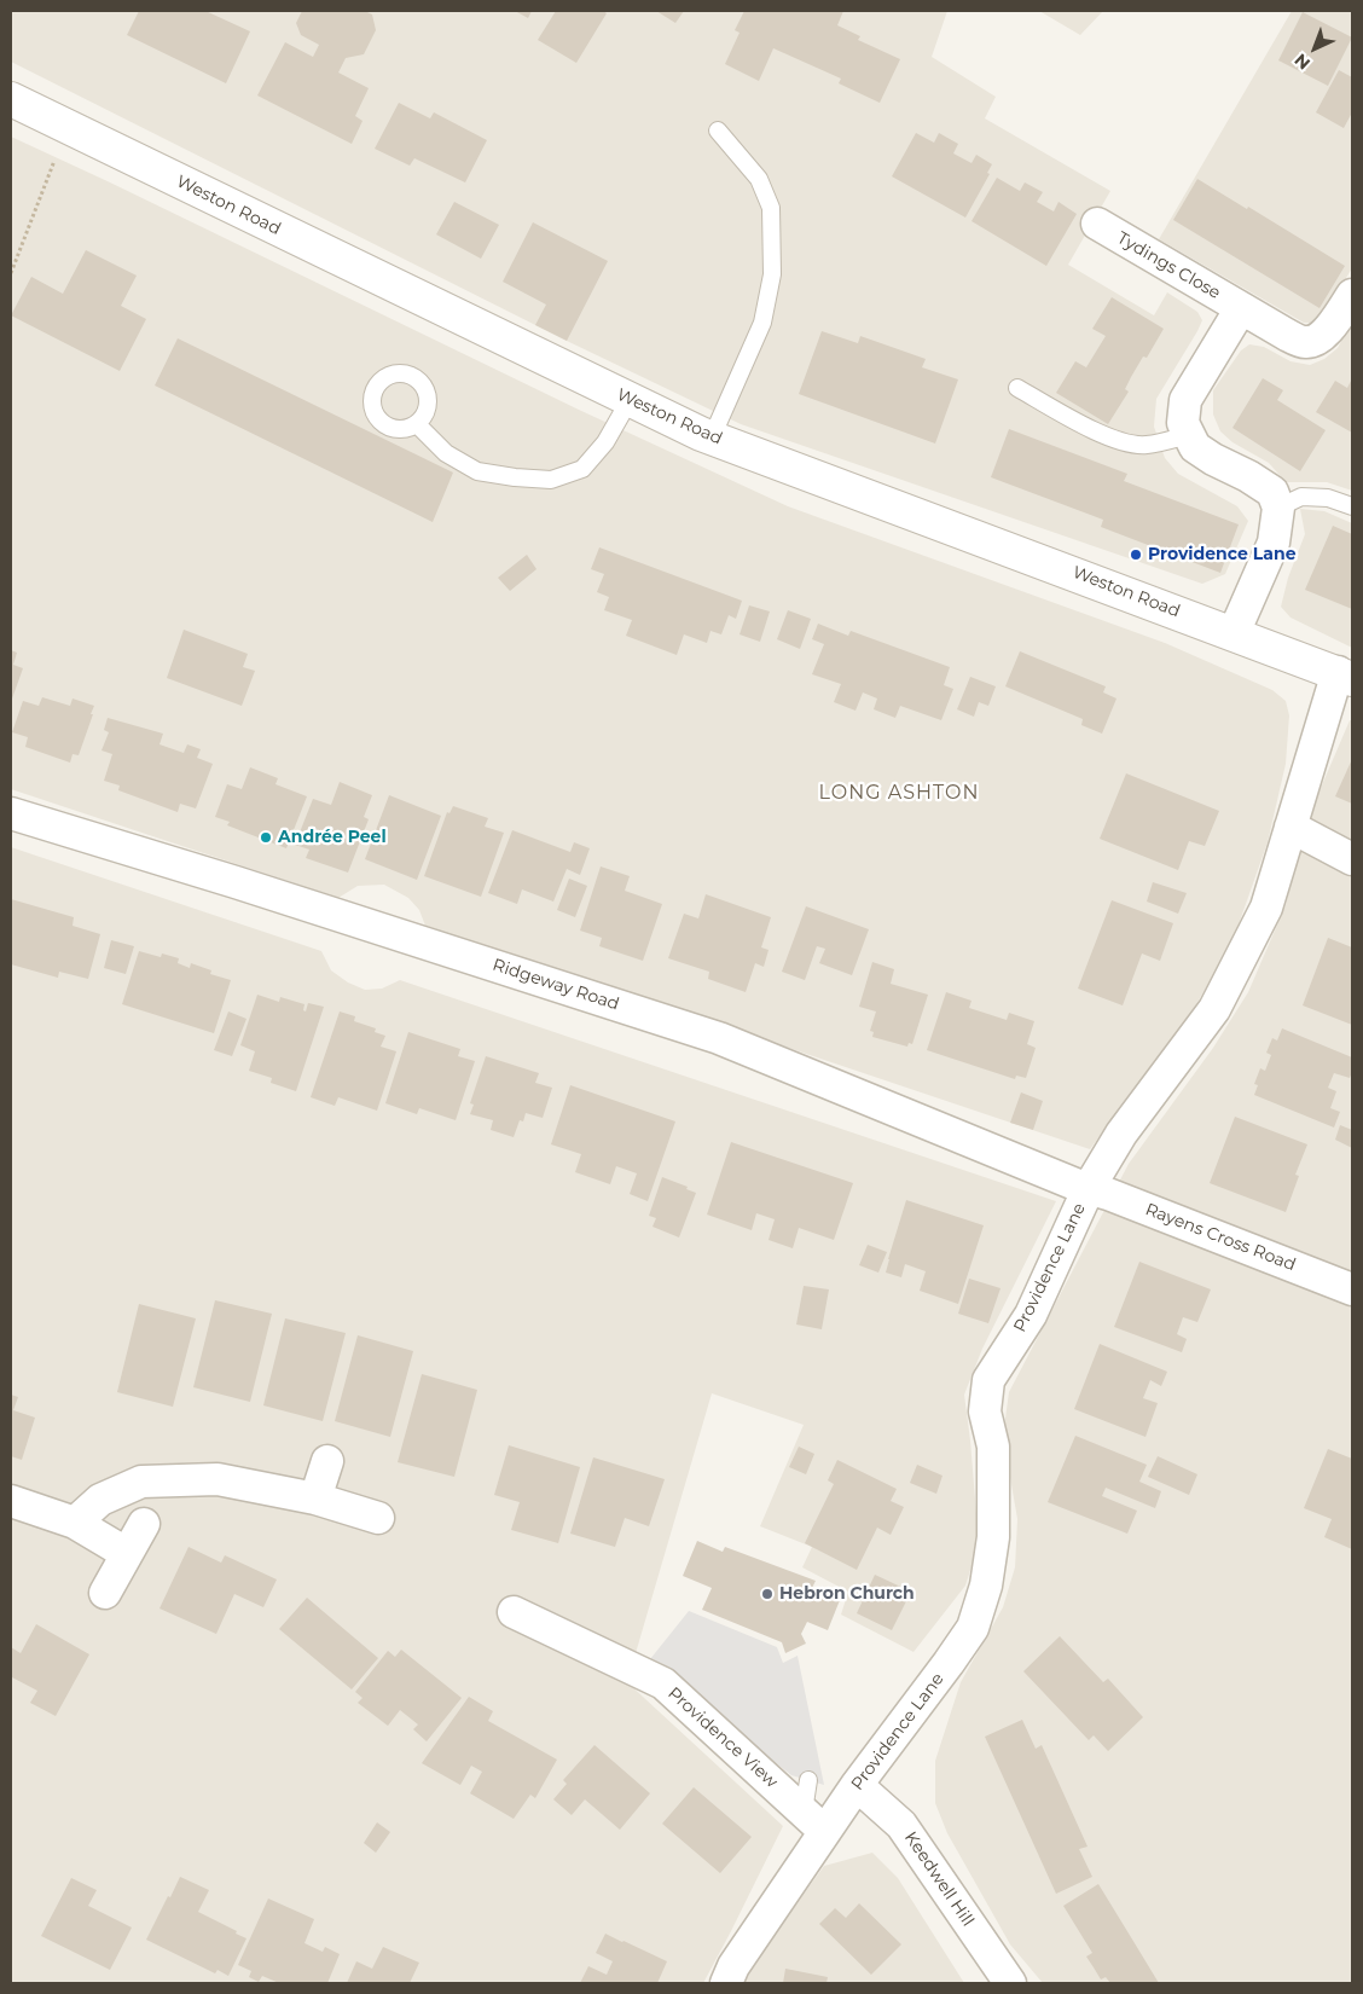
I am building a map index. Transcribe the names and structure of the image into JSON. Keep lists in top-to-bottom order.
{
  "streets": {
    "street": [
      "Weston Road",
      "Tydings Close",
      "Ridgeway Road",
      "Rayens Cross Road",
      "Providence Lane",
      "Providence View",
      "Keedwell Hill"
    ]
  },
  "crossings": [
    ["Weston Road", "Providence Lane"],
    ["Ridgeway Road", "Rayens Cross Road"],
    ["Ridgeway Road", "Providence Lane"],
    ["Rayens Cross Road", "Providence Lane"],
    ["Providence Lane", "Providence View"],
    ["Providence Lane", "Keedwell Hill"]
  ],
  "districts": ["LONG ASHTON"],
  "places": ["Providence Lane", "Andrée Peel", "Hebron Church"],
  "north": "bottom left"
}
